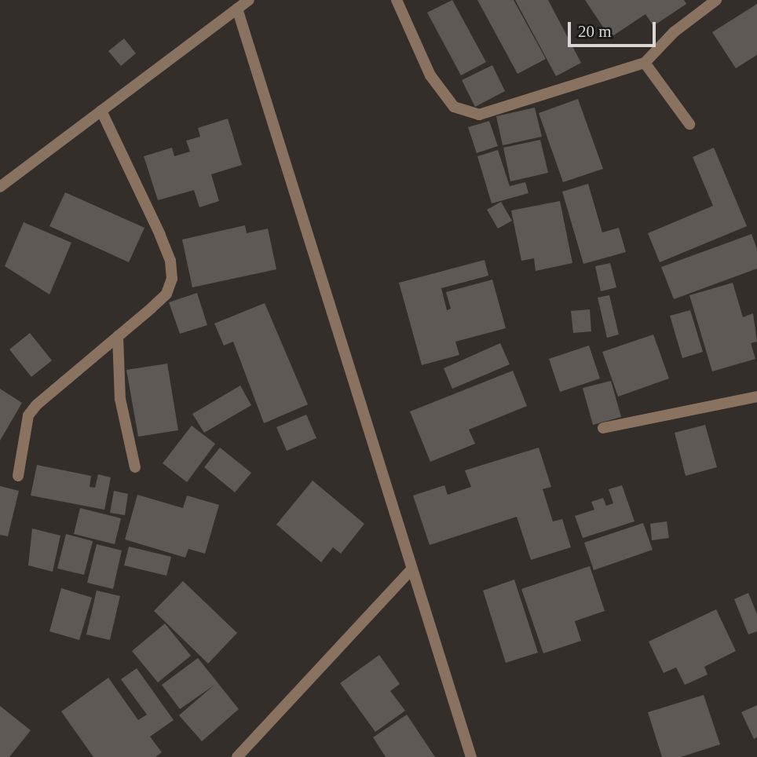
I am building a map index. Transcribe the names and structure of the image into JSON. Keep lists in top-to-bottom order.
{
  "scale_bar": "20 m"
}
